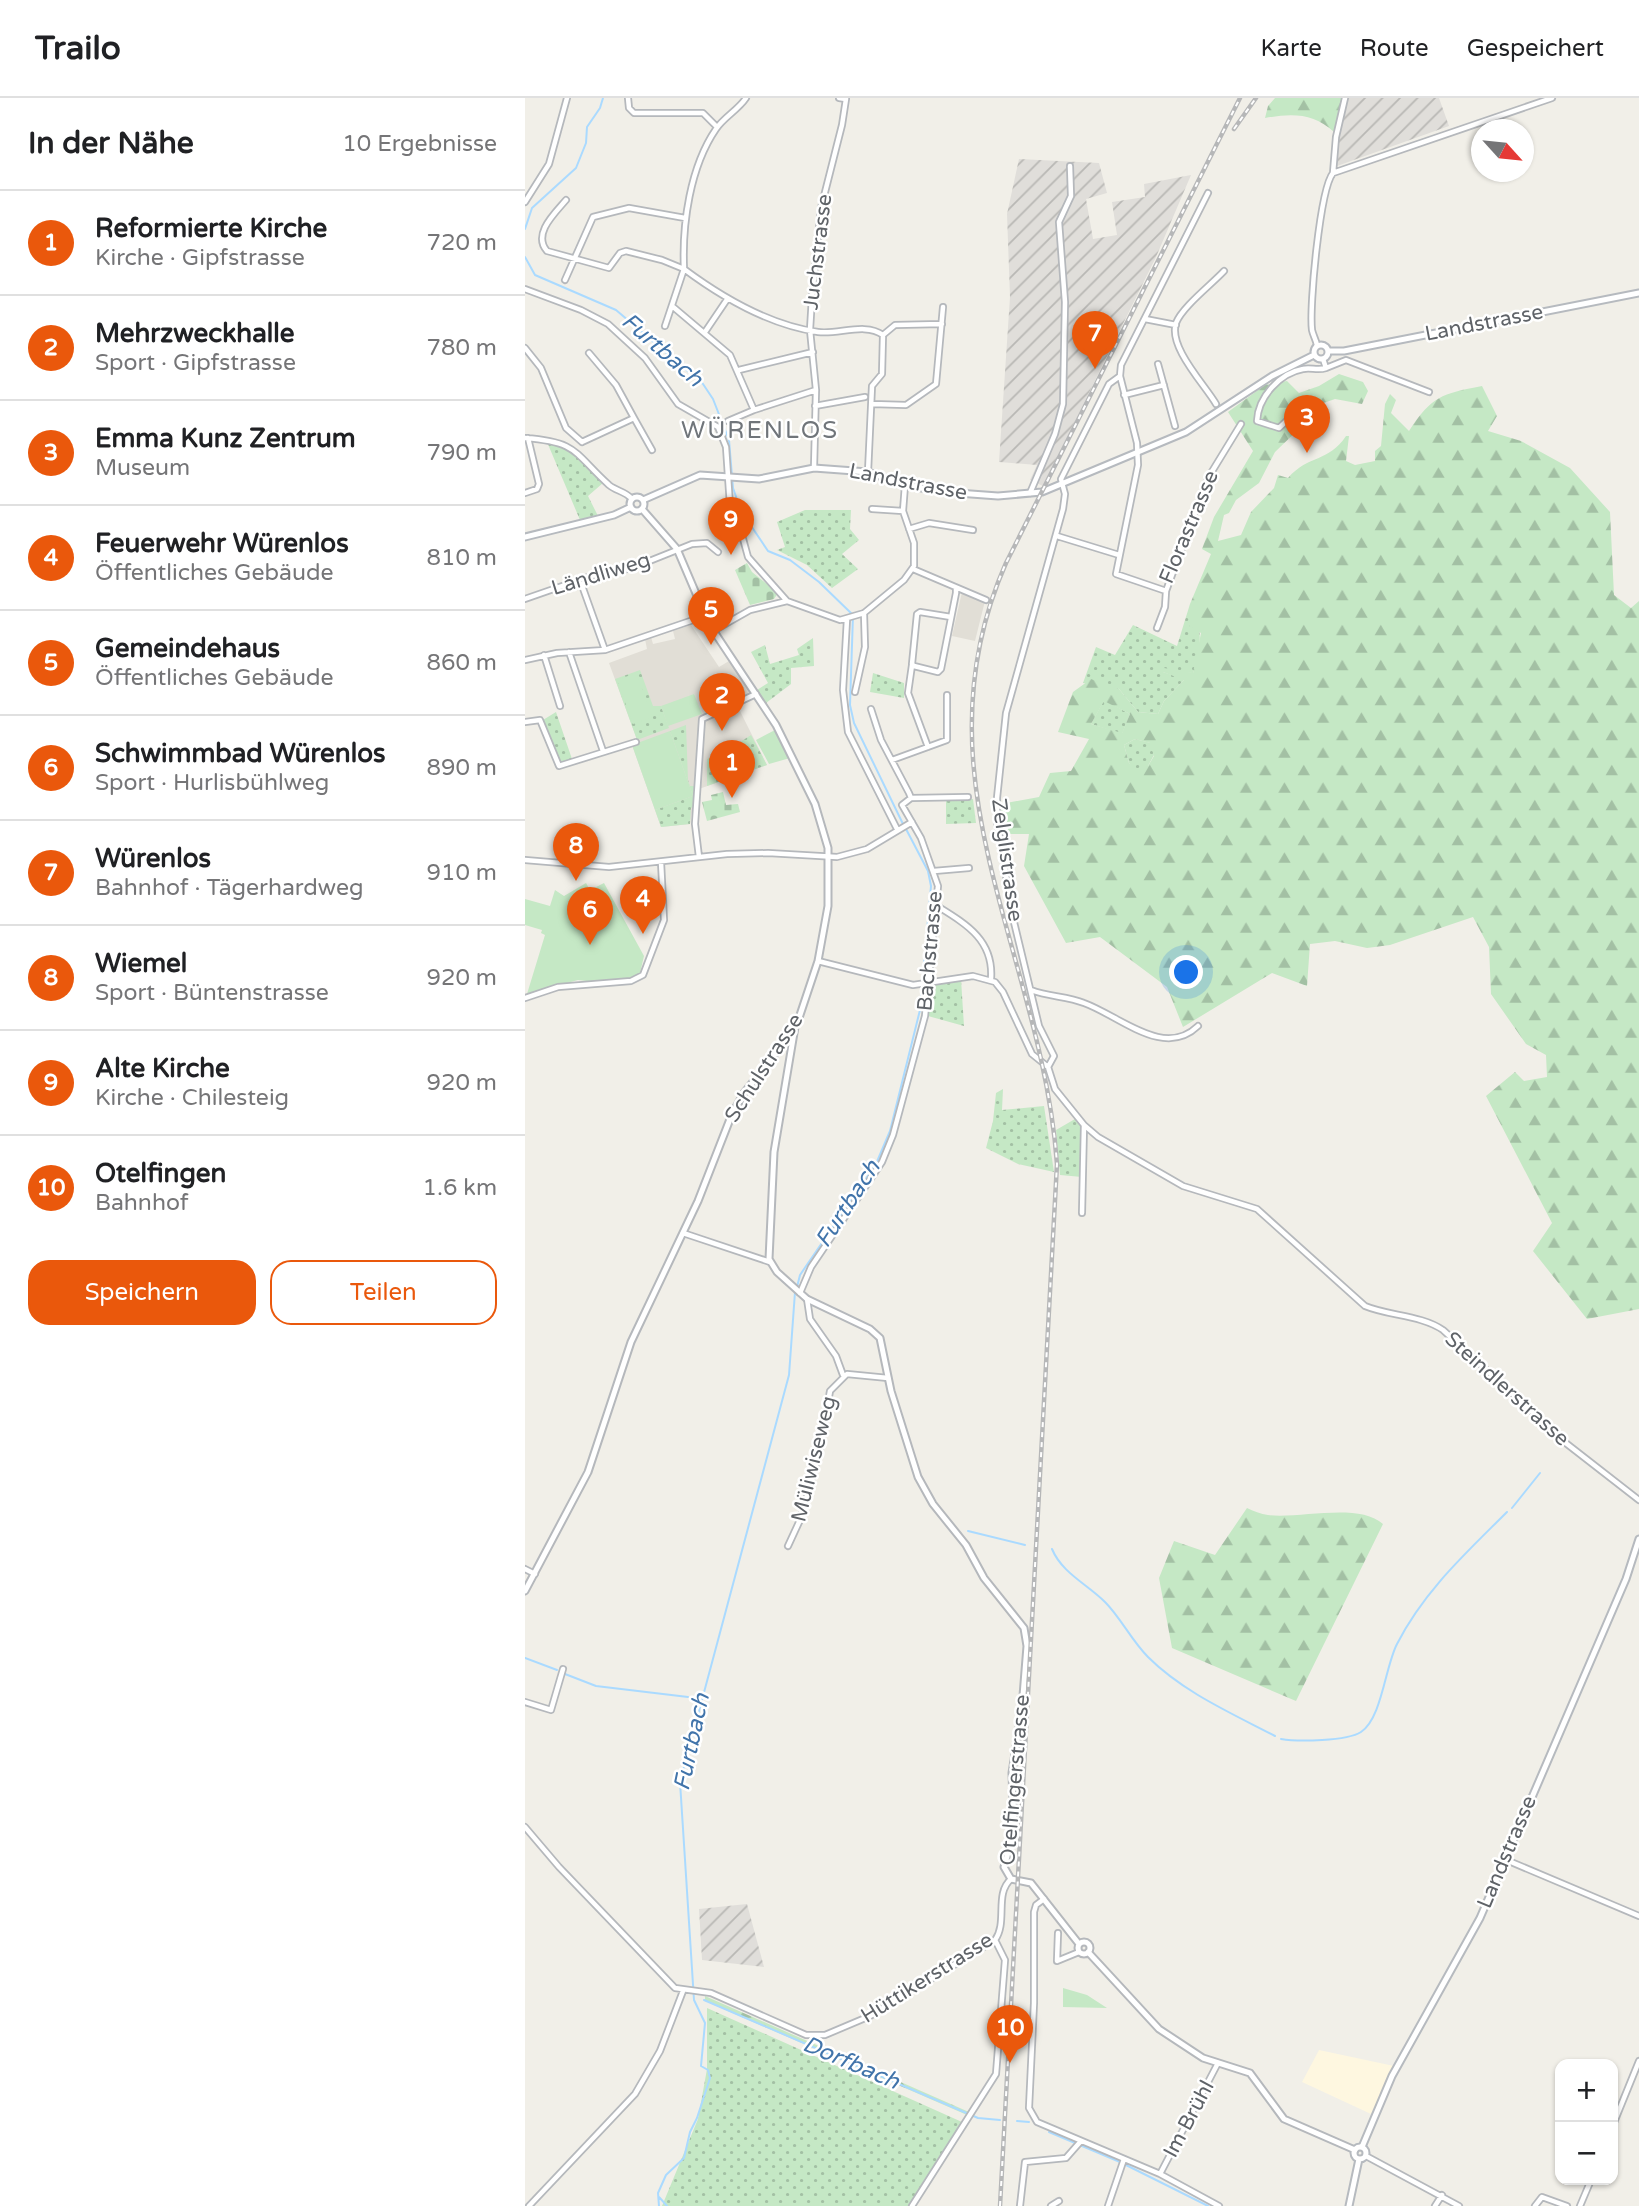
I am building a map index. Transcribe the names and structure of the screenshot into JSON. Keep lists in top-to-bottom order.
{
  "streets": {
    "street": [
      "Juchstrasse",
      "Landstrasse",
      "Florastrasse",
      "Ländliweg",
      "Zelglistrasse",
      "Bachstrasse",
      "Schulstrasse",
      "Steindlerstrasse",
      "Müliwiseweg",
      "Otelfingerstrasse",
      "Hüttikerstrasse",
      "Im Brühl"
    ]
  },
  "crossings": [
    ["Juchstrasse", "Landstrasse"],
    ["Landstrasse", "Zelglistrasse"],
    ["Landstrasse", "Schulstrasse"],
    ["Ländliweg", "Schulstrasse"],
    ["Zelglistrasse", "Steindlerstrasse"],
    ["Bachstrasse", "Otelfingerstrasse"],
    ["Müliwiseweg", "Otelfingerstrasse"],
    ["Otelfingerstrasse", "Hüttikerstrasse"]
  ],
  "districts": ["WÜRENLOS"],
  "water": ["Furtbach", "Dorfbach"],
  "north": "bottom right",
  "page": {
    "header": "Trailo",
    "nav": ["Karte", "Route", "Gespeichert"],
    "heading": ["In der Nähe", "10 Ergebnisse"],
    "list": [
      {
        "mark": "1",
        "name": "Reformierte Kirche",
        "note": "Kirche · Gipfstrasse",
        "value": "720 m"
      },
      {
        "mark": "2",
        "name": "Mehrzweckhalle",
        "note": "Sport · Gipfstrasse",
        "value": "780 m"
      },
      {
        "mark": "3",
        "name": "Emma Kunz Zentrum",
        "note": "Museum",
        "value": "790 m"
      },
      {
        "mark": "4",
        "name": "Feuerwehr Würenlos",
        "note": "Öffentliches Gebäude",
        "value": "810 m"
      },
      {
        "mark": "5",
        "name": "Gemeindehaus",
        "note": "Öffentliches Gebäude",
        "value": "860 m"
      },
      {
        "mark": "6",
        "name": "Schwimmbad Würenlos",
        "note": "Sport · Hurlisbühlweg",
        "value": "890 m"
      },
      {
        "mark": "7",
        "name": "Würenlos",
        "note": "Bahnhof · Tägerhardweg",
        "value": "910 m"
      },
      {
        "mark": "8",
        "name": "Wiemel",
        "note": "Sport · Büntenstrasse",
        "value": "920 m"
      },
      {
        "mark": "9",
        "name": "Alte Kirche",
        "note": "Kirche · Chilesteig",
        "value": "920 m"
      },
      {
        "mark": "10",
        "name": "Otelfingen",
        "note": "Bahnhof",
        "value": "1.6 km"
      }
    ],
    "pins": [
      "7",
      "3",
      "9",
      "5",
      "2",
      "1",
      "8",
      "4",
      "6",
      "10"
    ],
    "buttons": ["Speichern", "Teilen"],
    "map_buttons": ["+", "−"]
  }
}
